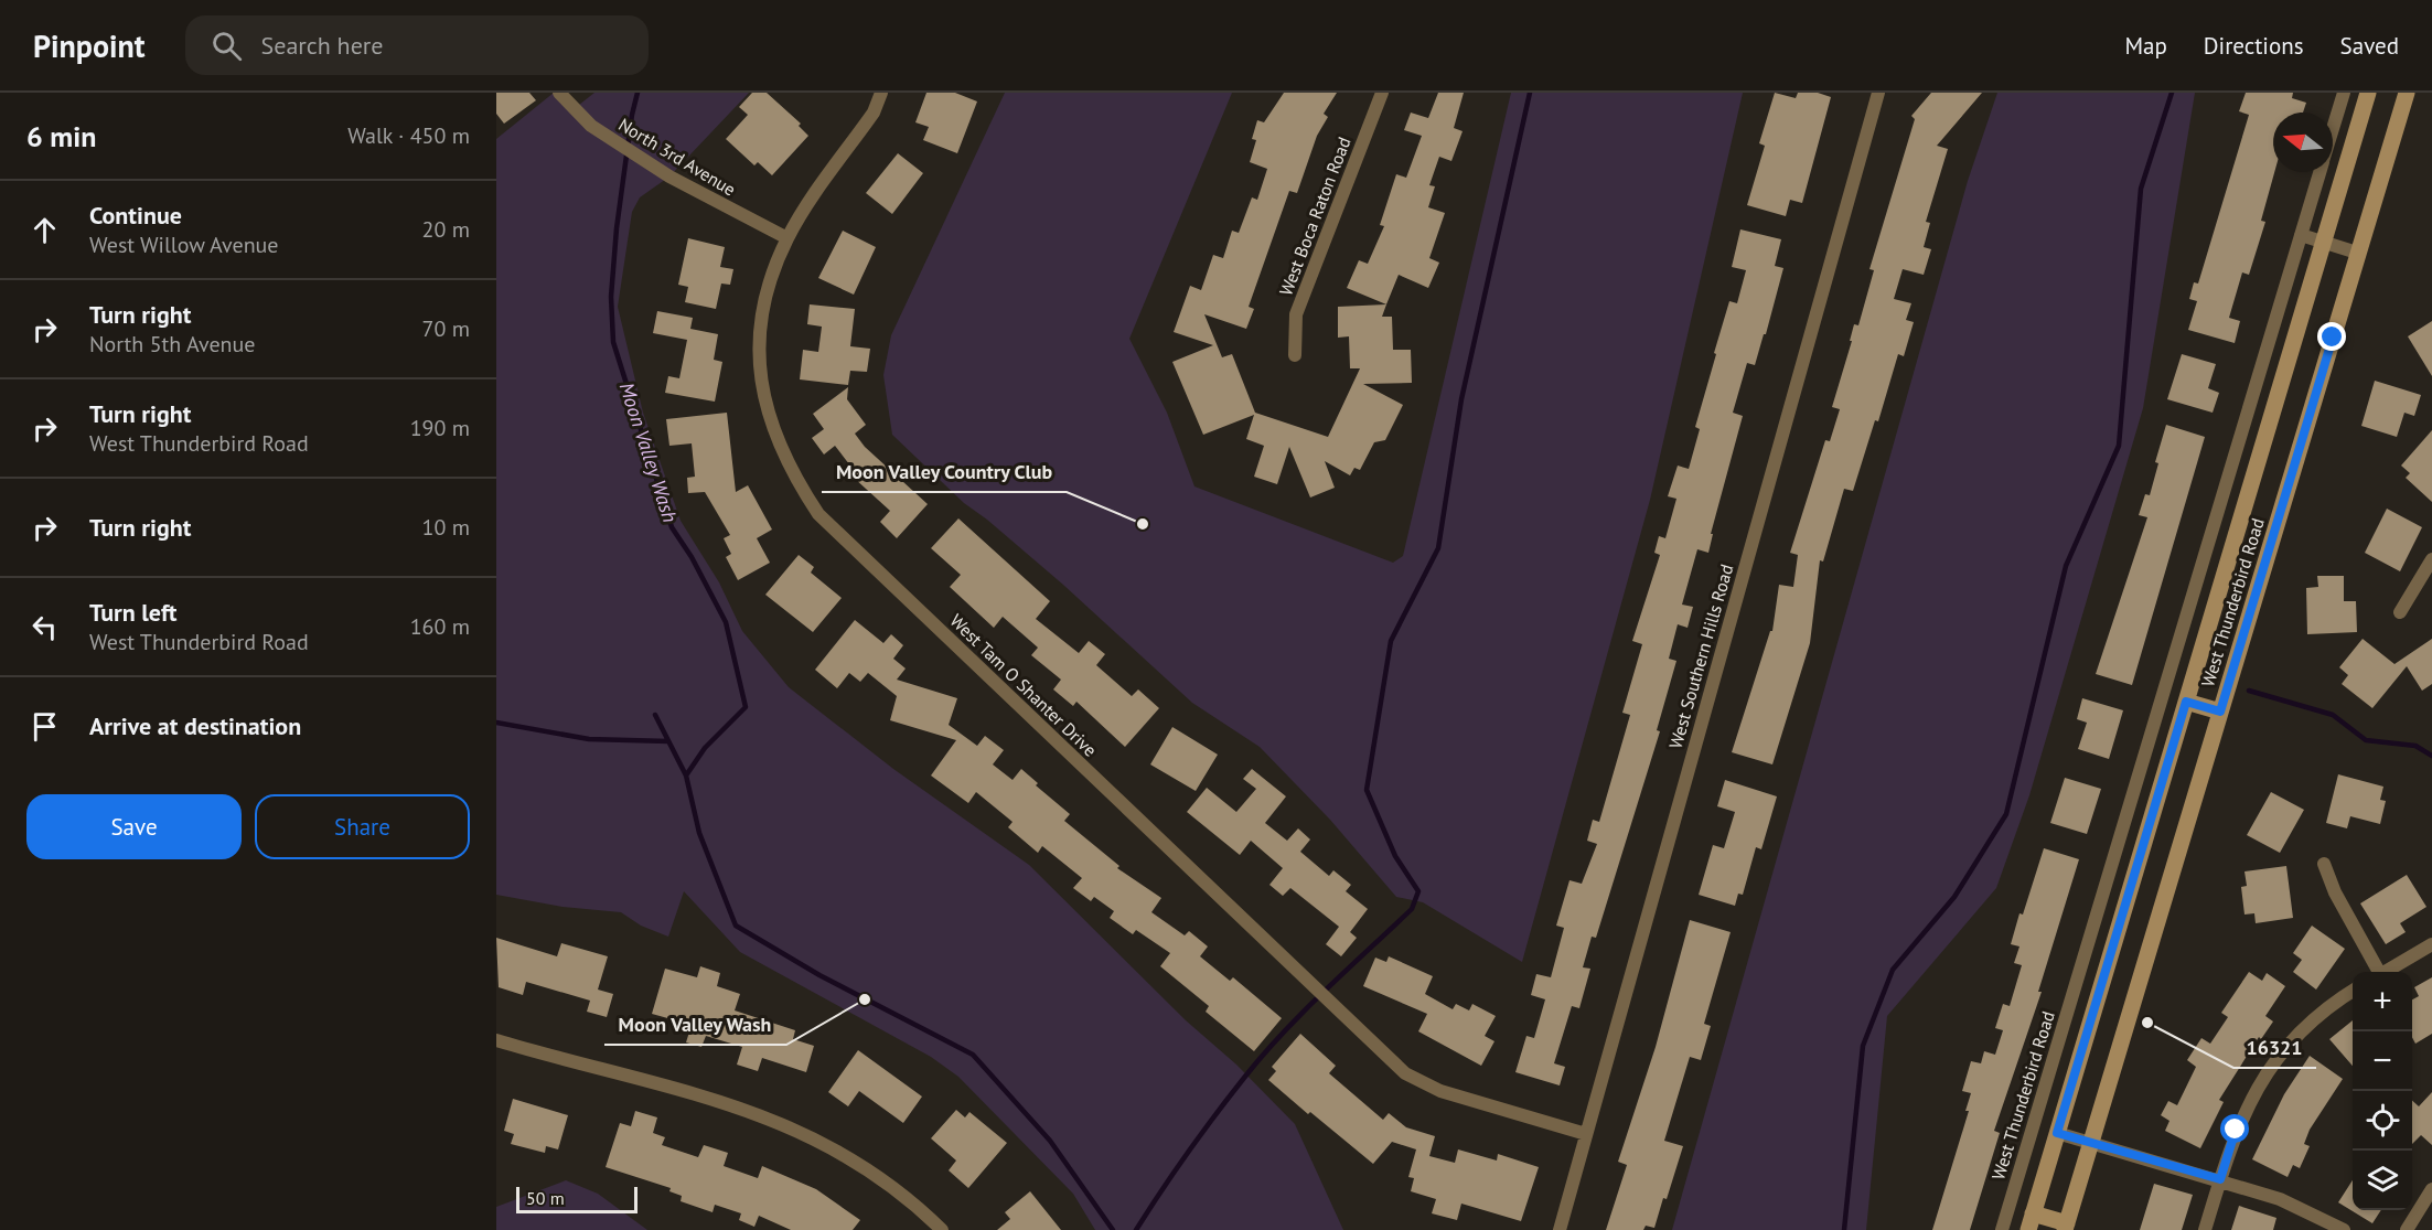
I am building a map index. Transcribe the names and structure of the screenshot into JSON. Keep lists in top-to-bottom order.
{
  "streets": {
    "main road": ["West Thunderbird Road"],
    "street": [
      "North 3rd Avenue",
      "West Boca Raton Road",
      "West Southern Hills Road",
      "West Tam O Shanter Drive"
    ]
  },
  "crossings": [
    ["North 3rd Avenue", "West Tam O Shanter Drive"],
    ["West Southern Hills Road", "West Tam O Shanter Drive"]
  ],
  "water": ["Moon Valley Wash"],
  "places": ["Moon Valley Country Club", "Moon Valley Wash", "16321"],
  "scale_bar": "50 m",
  "north": "left",
  "page": {
    "header": "Pinpoint",
    "search": "Search here",
    "nav": ["Map", "Directions", "Saved"],
    "heading": ["6 min", "Walk · 450 m"],
    "list": [
      ["Continue", "West Willow Avenue", "20 m"],
      ["Turn right", "North 5th Avenue", "70 m"],
      ["Turn right", "West Thunderbird Road", "190 m"],
      ["Turn right", "10 m"],
      ["Turn left", "West Thunderbird Road", "160 m"],
      "Arrive at destination"
    ],
    "buttons": ["Save", "Share"],
    "map_buttons": ["+", "−"],
    "scale": "50 m"
  }
}
